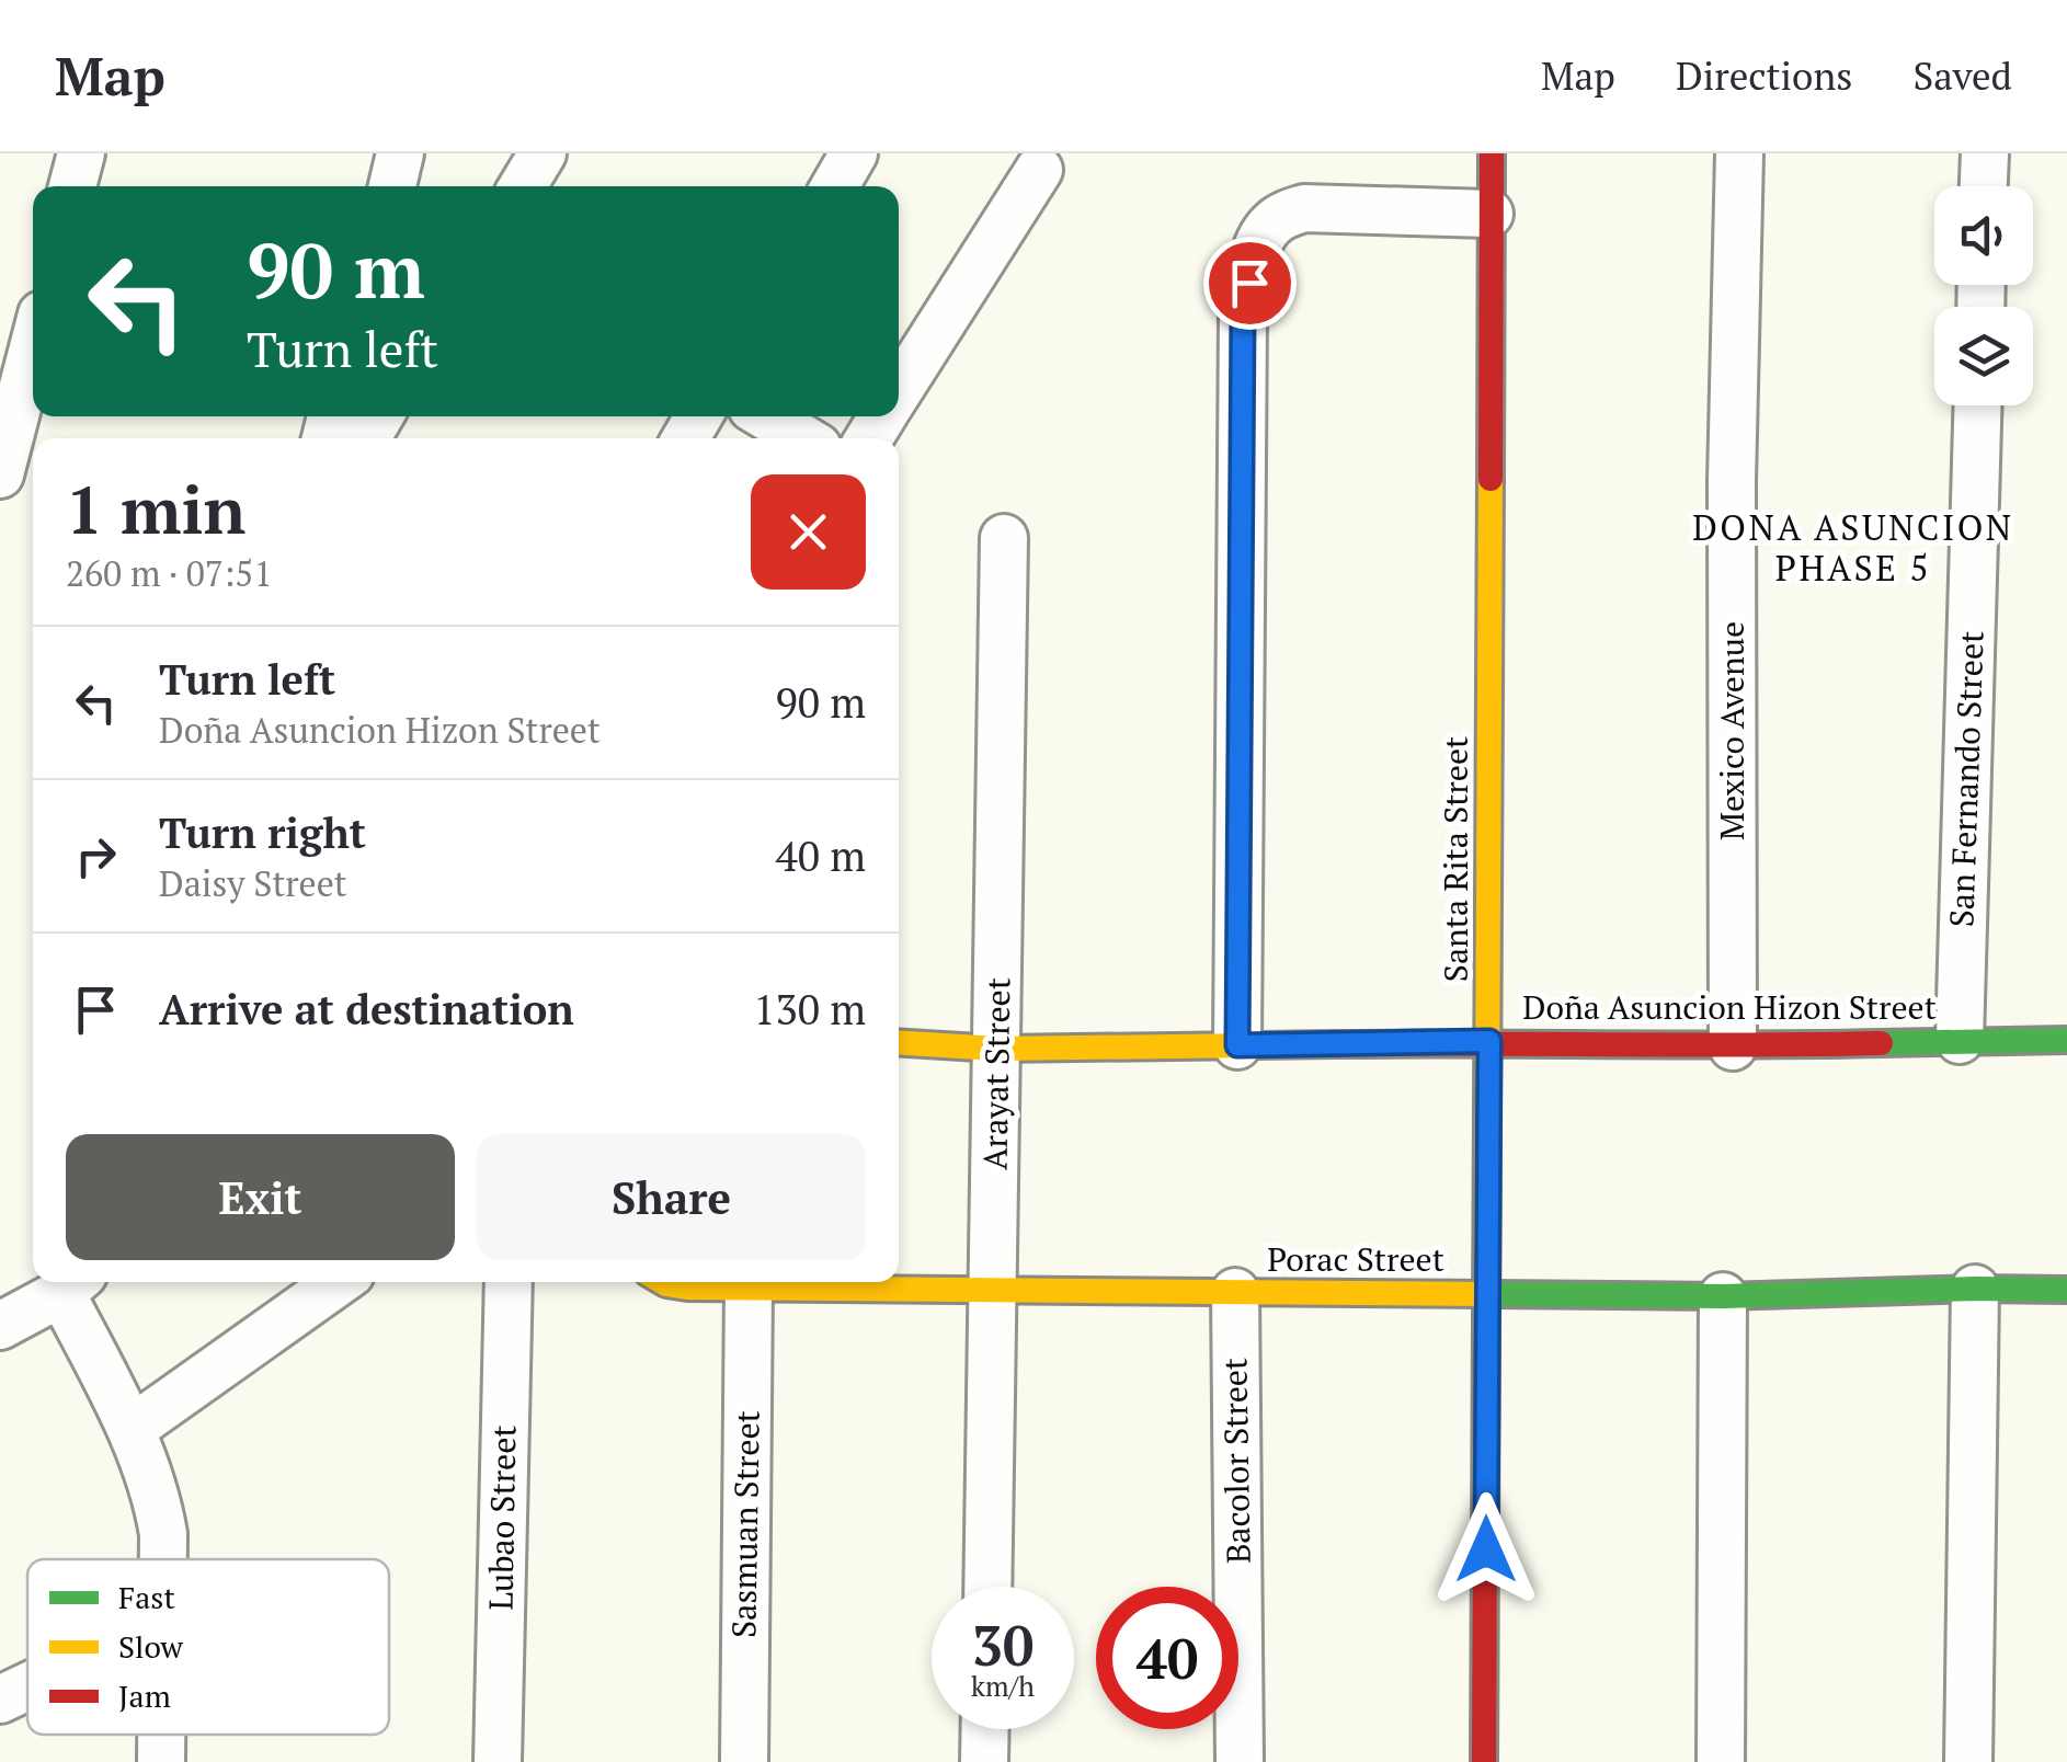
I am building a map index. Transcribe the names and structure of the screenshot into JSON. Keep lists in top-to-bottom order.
{
  "streets": {
    "street": [
      "Mexico Avenue",
      "San Fernando Street",
      "Santa Rita Street",
      "Doña Asuncion Hizon Street",
      "Arayat Street",
      "Porac Street",
      "Bacolor Street",
      "Lubao Street",
      "Sasmuan Street"
    ]
  },
  "crossings": [
    ["Mexico Avenue", "Doña Asuncion Hizon Street"],
    ["San Fernando Street", "Doña Asuncion Hizon Street"],
    ["Santa Rita Street", "Doña Asuncion Hizon Street"],
    ["Santa Rita Street", "Porac Street"],
    ["Doña Asuncion Hizon Street", "Arayat Street"],
    ["Arayat Street", "Porac Street"],
    ["Porac Street", "Bacolor Street"],
    ["Porac Street", "Sasmuan Street"]
  ],
  "districts": ["DONA ASUNCION PHASE 5"],
  "legend": ["Fast", "Slow", "Jam"],
  "page": {
    "header": "Map",
    "nav": ["Map", "Directions", "Saved"],
    "turn": ["90 m", "Turn left"],
    "heading": ["1 min", "260 m · 07:51"],
    "list": [
      {
        "name": "Turn left",
        "note": "Doña Asuncion Hizon Street",
        "value": "90 m"
      },
      {
        "name": "Turn right",
        "note": "Daisy Street",
        "value": "40 m"
      },
      {
        "name": "Arrive at destination",
        "value": "130 m"
      }
    ],
    "buttons": ["Exit", "Share"],
    "speed": "30 km/h",
    "limit": "40"
  }
}
